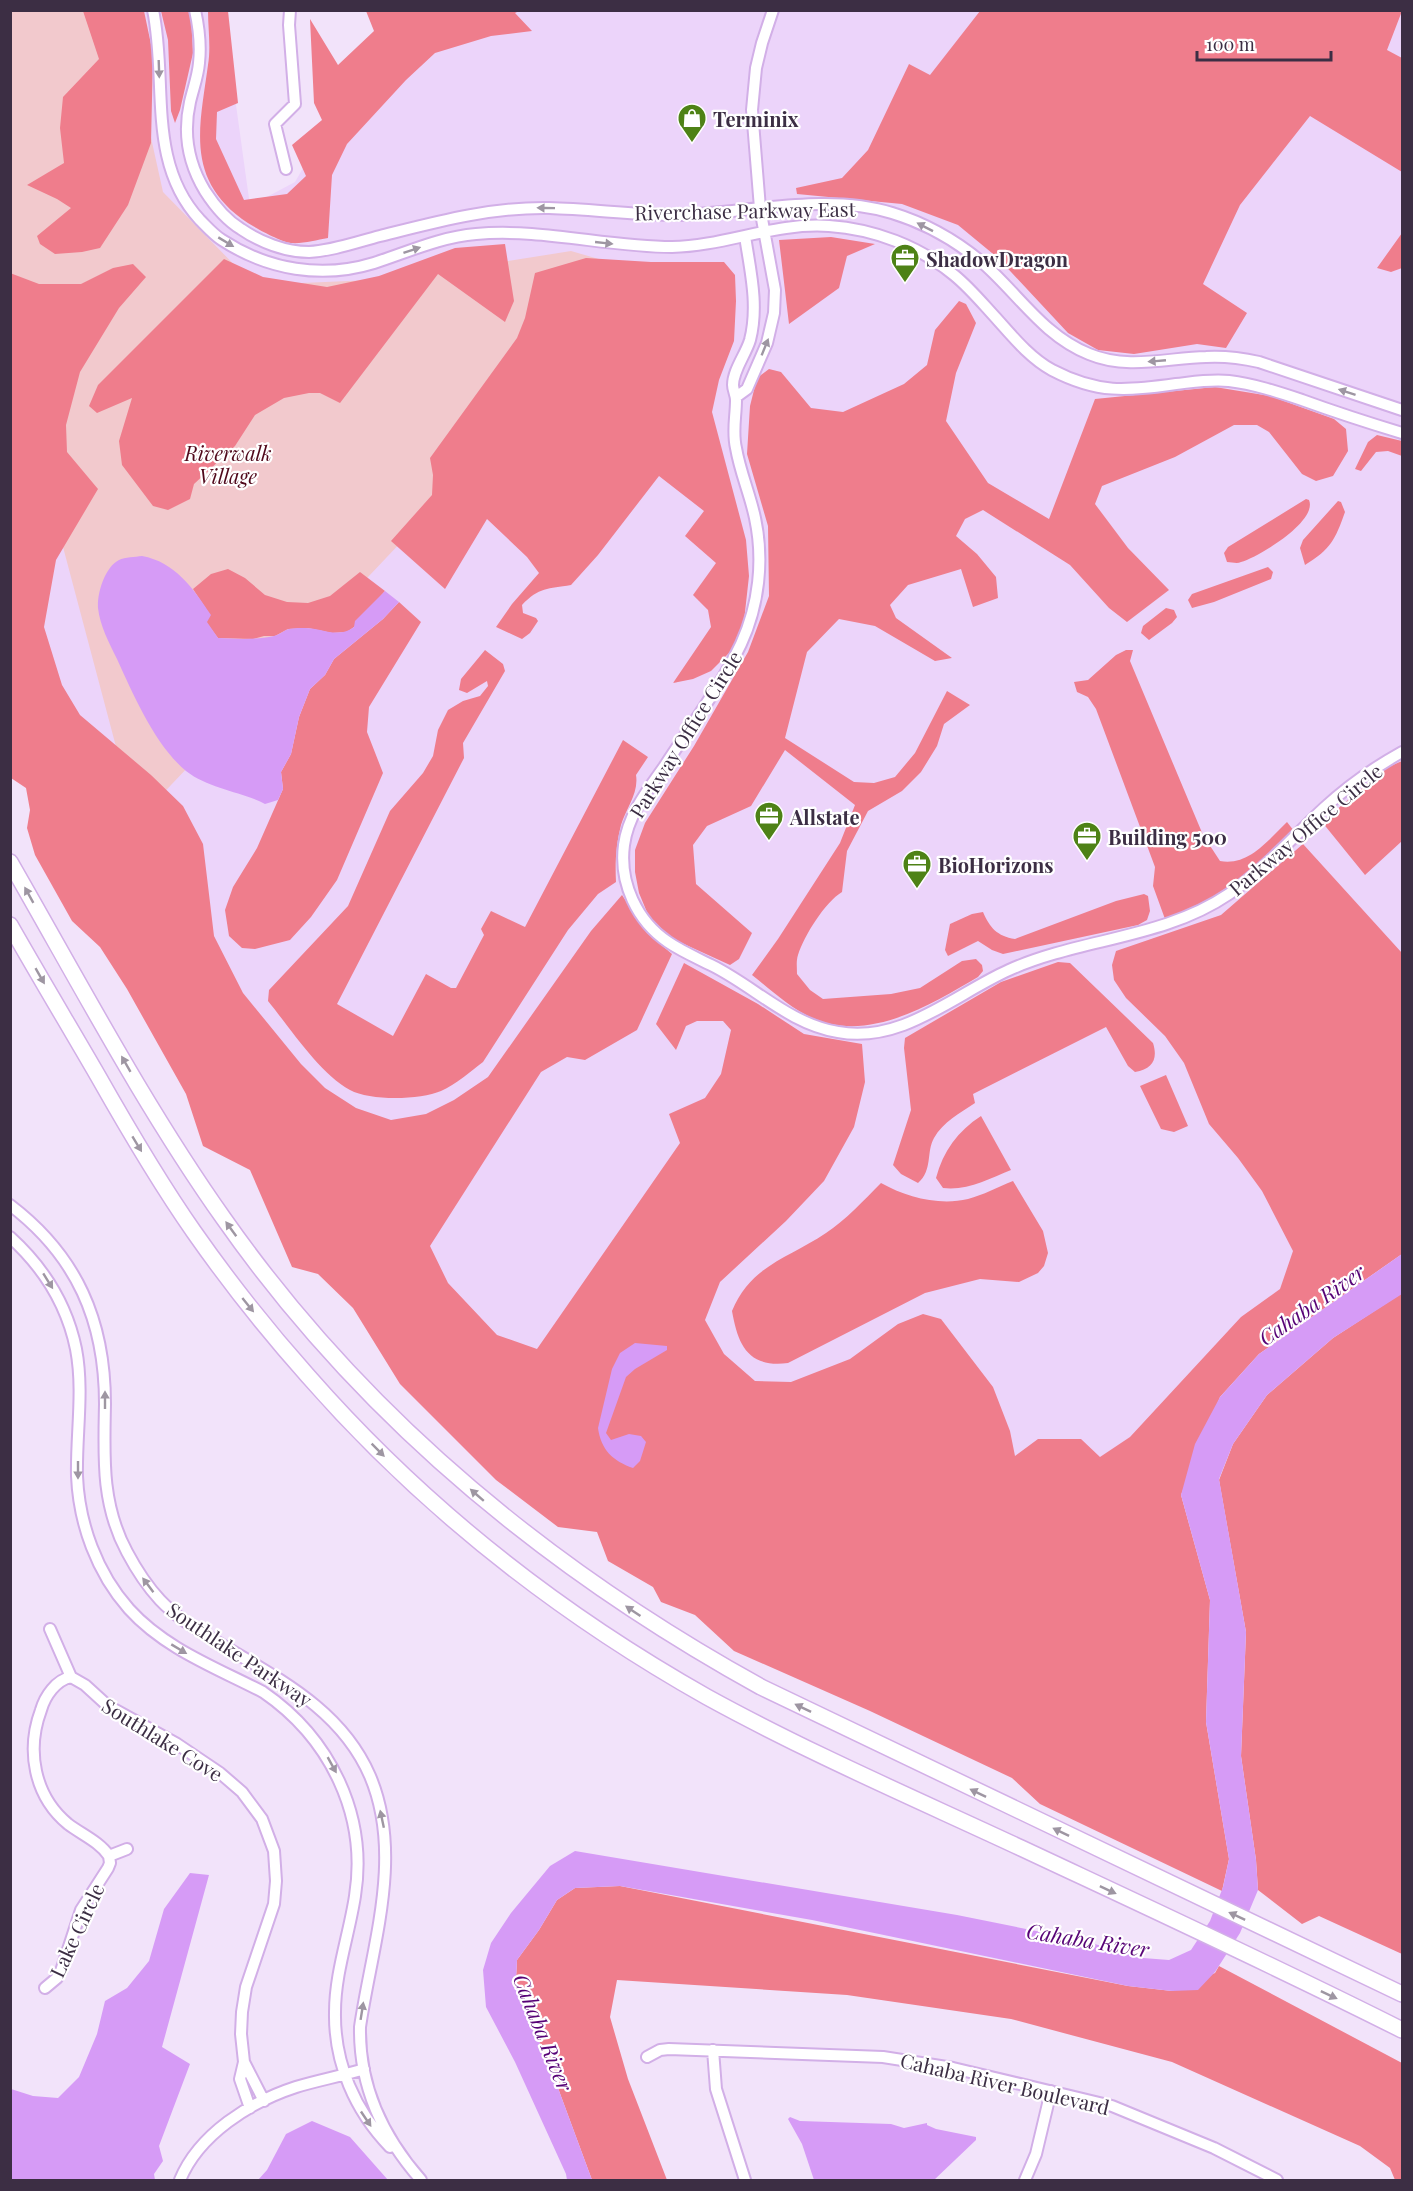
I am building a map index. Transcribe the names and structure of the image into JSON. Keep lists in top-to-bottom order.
{
  "streets": {
    "street": [
      "Riverchase Parkway East",
      "Parkway Office Circle",
      "Southlake Parkway",
      "Southlake Cove",
      "Lake Circle",
      "Cahaba River Boulevard"
    ]
  },
  "crossings": [
    ["Riverchase Parkway East", "Parkway Office Circle"]
  ],
  "water": ["Cahaba River"],
  "parks": ["Riverwalk Village"],
  "places": {
    "shop": ["Terminix"],
    "office": [
      "ShadowDragon",
      "Allstate",
      "Building 500",
      "BioHorizons"
    ]
  },
  "scale_bar": "100 m"
}
